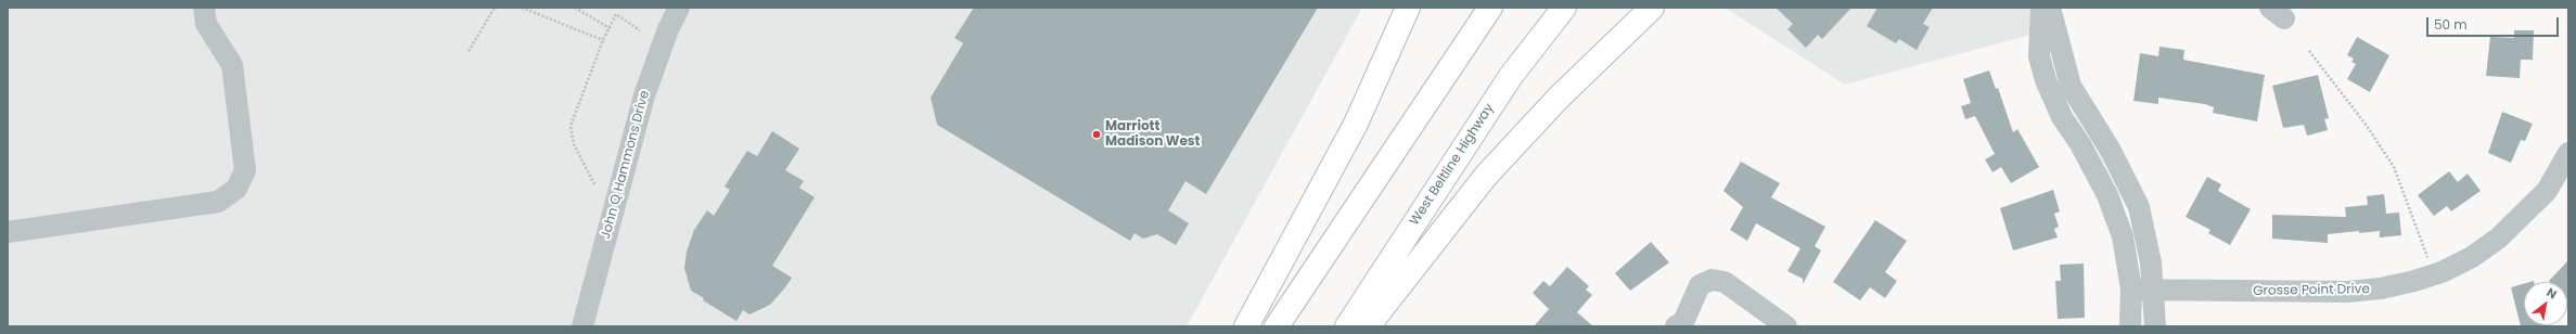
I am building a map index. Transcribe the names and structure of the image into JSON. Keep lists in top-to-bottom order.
{
  "streets": {
    "highway": ["West Beltline Highway"],
    "street": ["John Q Hammons Drive", "Grosse Point Drive"]
  },
  "places": ["Marriott Madison West"],
  "scale_bar": "50 m",
  "north": "top right"
}
